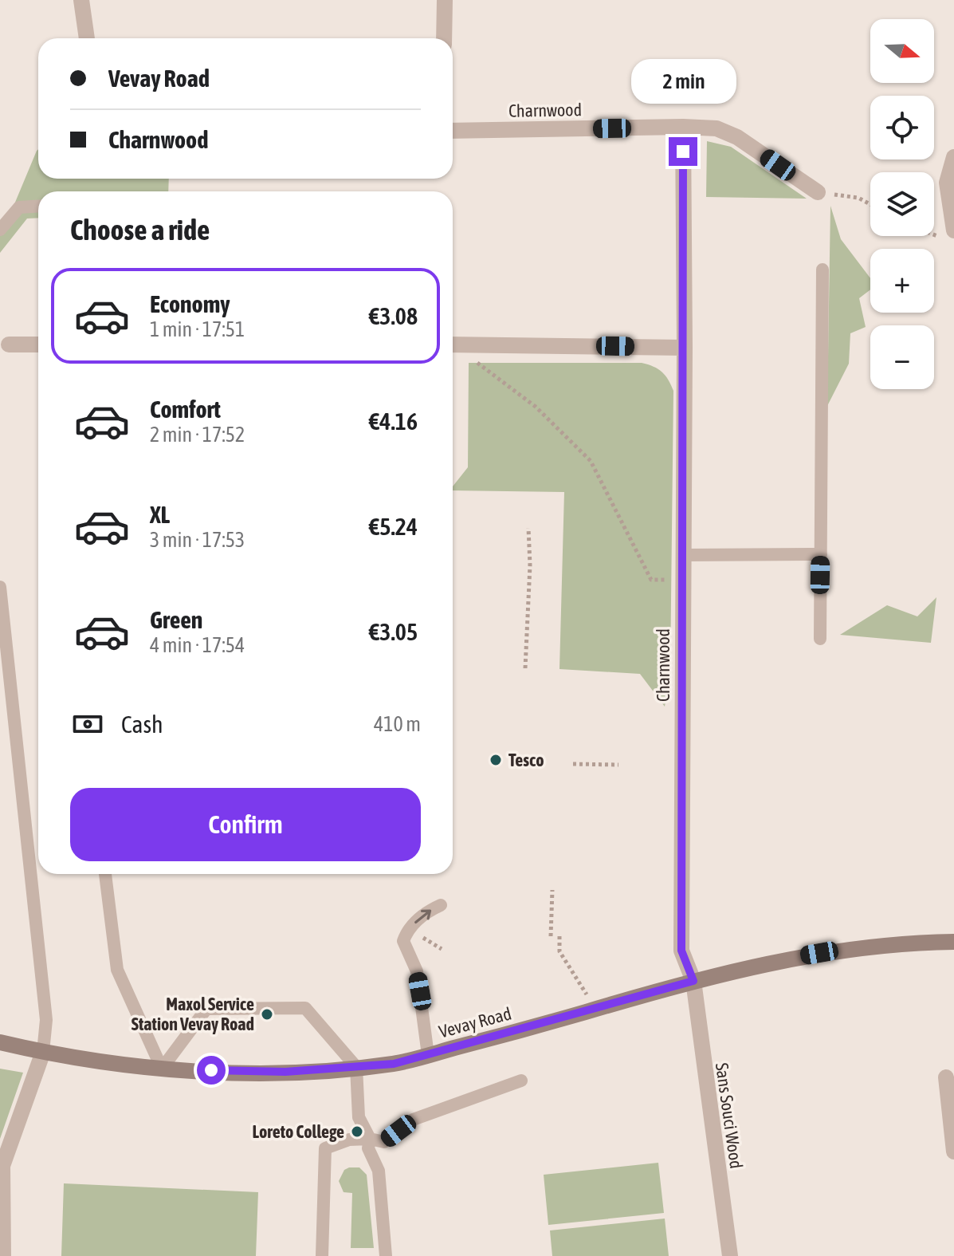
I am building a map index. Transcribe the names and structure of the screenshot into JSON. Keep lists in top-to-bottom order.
{
  "streets": {
    "main road": ["Vevay Road"],
    "street": ["Charnwood", "Sans Souci Wood"]
  },
  "crossings": [
    ["Charnwood", "Vevay Road"],
    ["Charnwood", "Sans Souci Wood"],
    ["Vevay Road", "Sans Souci Wood"]
  ],
  "places": ["Tesco", "Maxol Service Station Vevay Road", "Loreto College"],
  "north": "right",
  "page": {
    "map_buttons": ["+", "−"],
    "banner": ["Vevay Road", "Charnwood"],
    "bubble": "2 min",
    "heading": "Choose a ride",
    "list": [
      {
        "name": "Economy",
        "note": "1 min · 17:51",
        "value": "€3.08"
      },
      {
        "name": "Comfort",
        "note": "2 min · 17:52",
        "value": "€4.16"
      },
      {
        "name": "XL",
        "note": "3 min · 17:53",
        "value": "€5.24"
      },
      {
        "name": "Green",
        "note": "4 min · 17:54",
        "value": "€3.05"
      }
    ],
    "pay": ["Cash", "410 m"],
    "buttons": "Confirm"
  }
}
